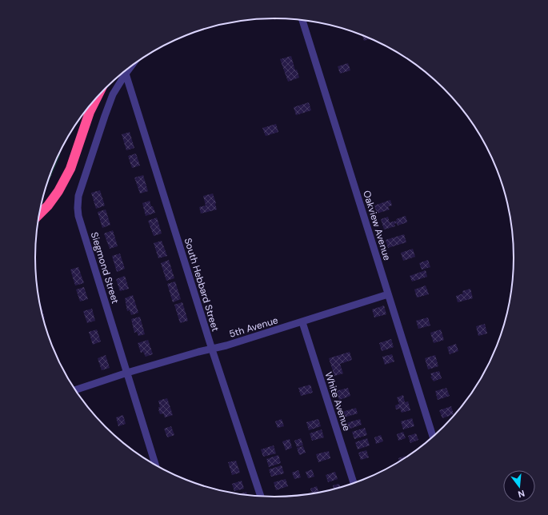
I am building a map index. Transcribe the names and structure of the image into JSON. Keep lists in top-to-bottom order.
{
  "streets": {
    "street": [
      "Oakview Avenue",
      "Siegmond Street",
      "South Hebbard Street",
      "5th Avenue",
      "White Avenue"
    ]
  },
  "crossings": [
    ["Oakview Avenue", "5th Avenue"],
    ["Siegmond Street", "South Hebbard Street"],
    ["Siegmond Street", "5th Avenue"],
    ["South Hebbard Street", "5th Avenue"],
    ["5th Avenue", "White Avenue"]
  ],
  "north": "bottom"
}
